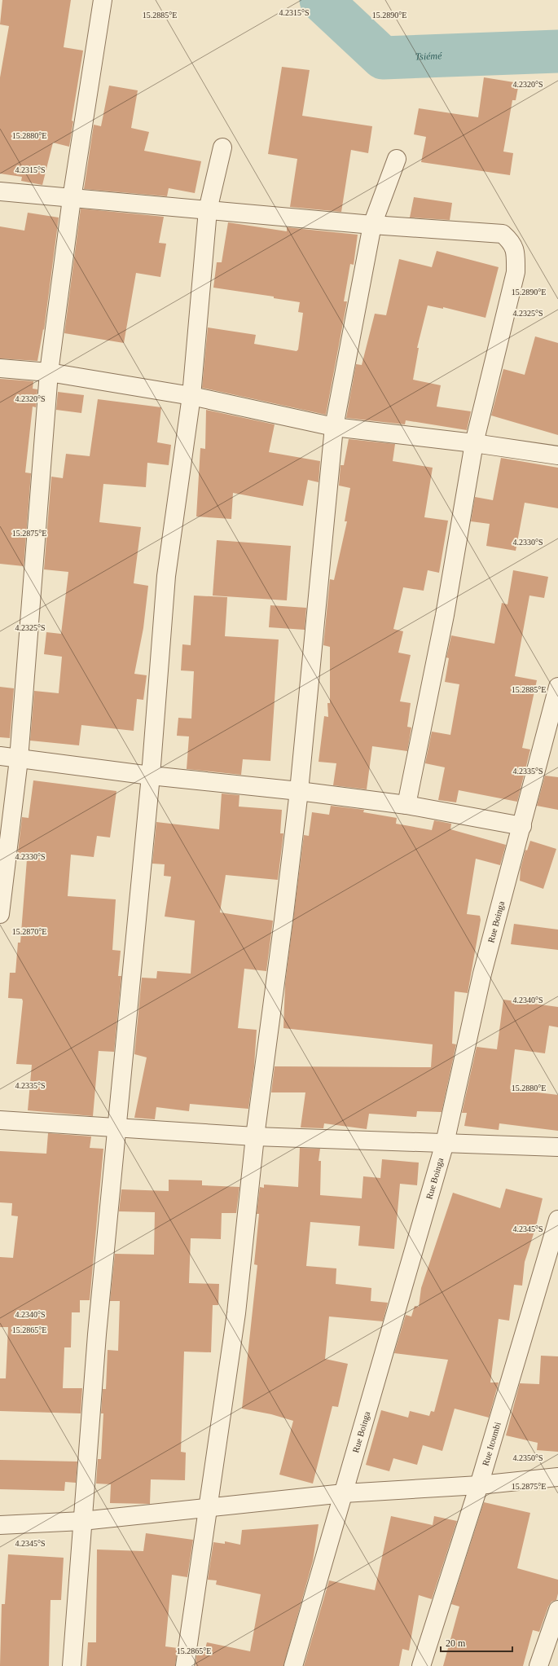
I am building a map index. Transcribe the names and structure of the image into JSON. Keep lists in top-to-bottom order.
{
  "streets": {
    "street": ["Rue Boinga", "Rue Itoumbi"]
  },
  "water": ["Tsiémé"],
  "scale_bar": "20 m",
  "coordinates": [
    "4.2315°S",
    "15.2885°E",
    "15.2890°E",
    "4.2320°S",
    "15.2880°E",
    "4.2325°S",
    "15.2875°E",
    "4.2330°S",
    "4.2335°S",
    "15.2870°E",
    "4.2340°S",
    "4.2345°S",
    "15.2865°E",
    "4.2350°S"
  ]
}
